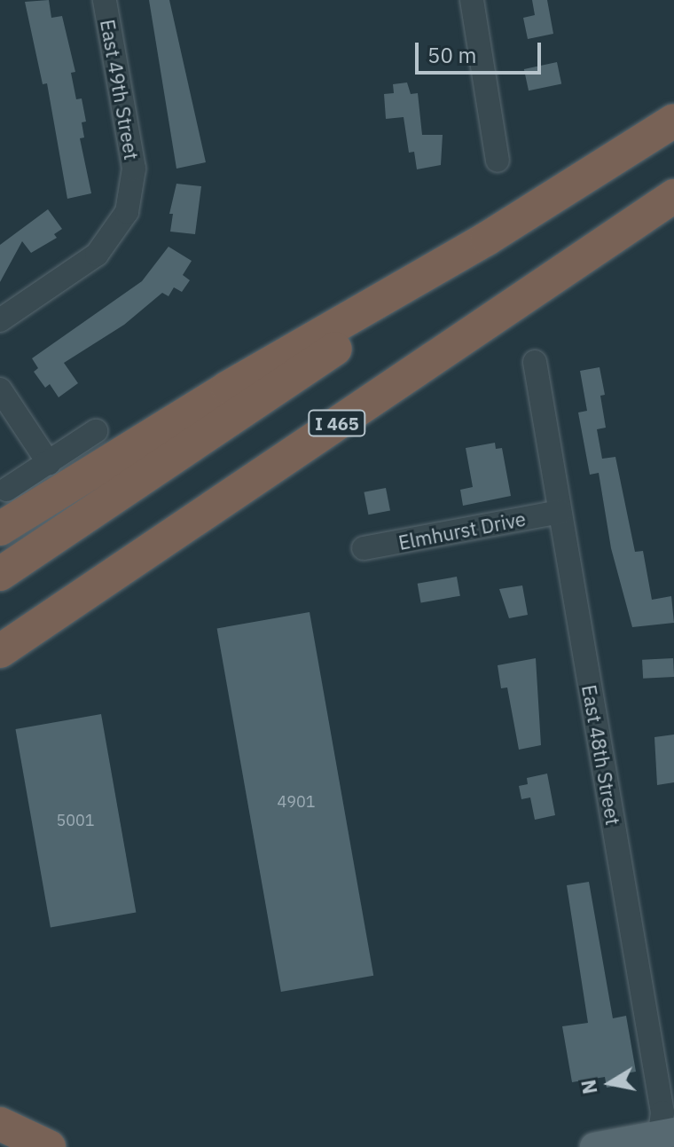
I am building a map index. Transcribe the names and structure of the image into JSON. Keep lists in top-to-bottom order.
{
  "streets": {
    "highway": ["I 465"],
    "street": ["East 49th Street", "Elmhurst Drive", "East 48th Street"]
  },
  "crossings": [
    ["Elmhurst Drive", "East 48th Street"]
  ],
  "house_numbers": ["4901", "5001"],
  "scale_bar": "50 m",
  "north": "left"
}
